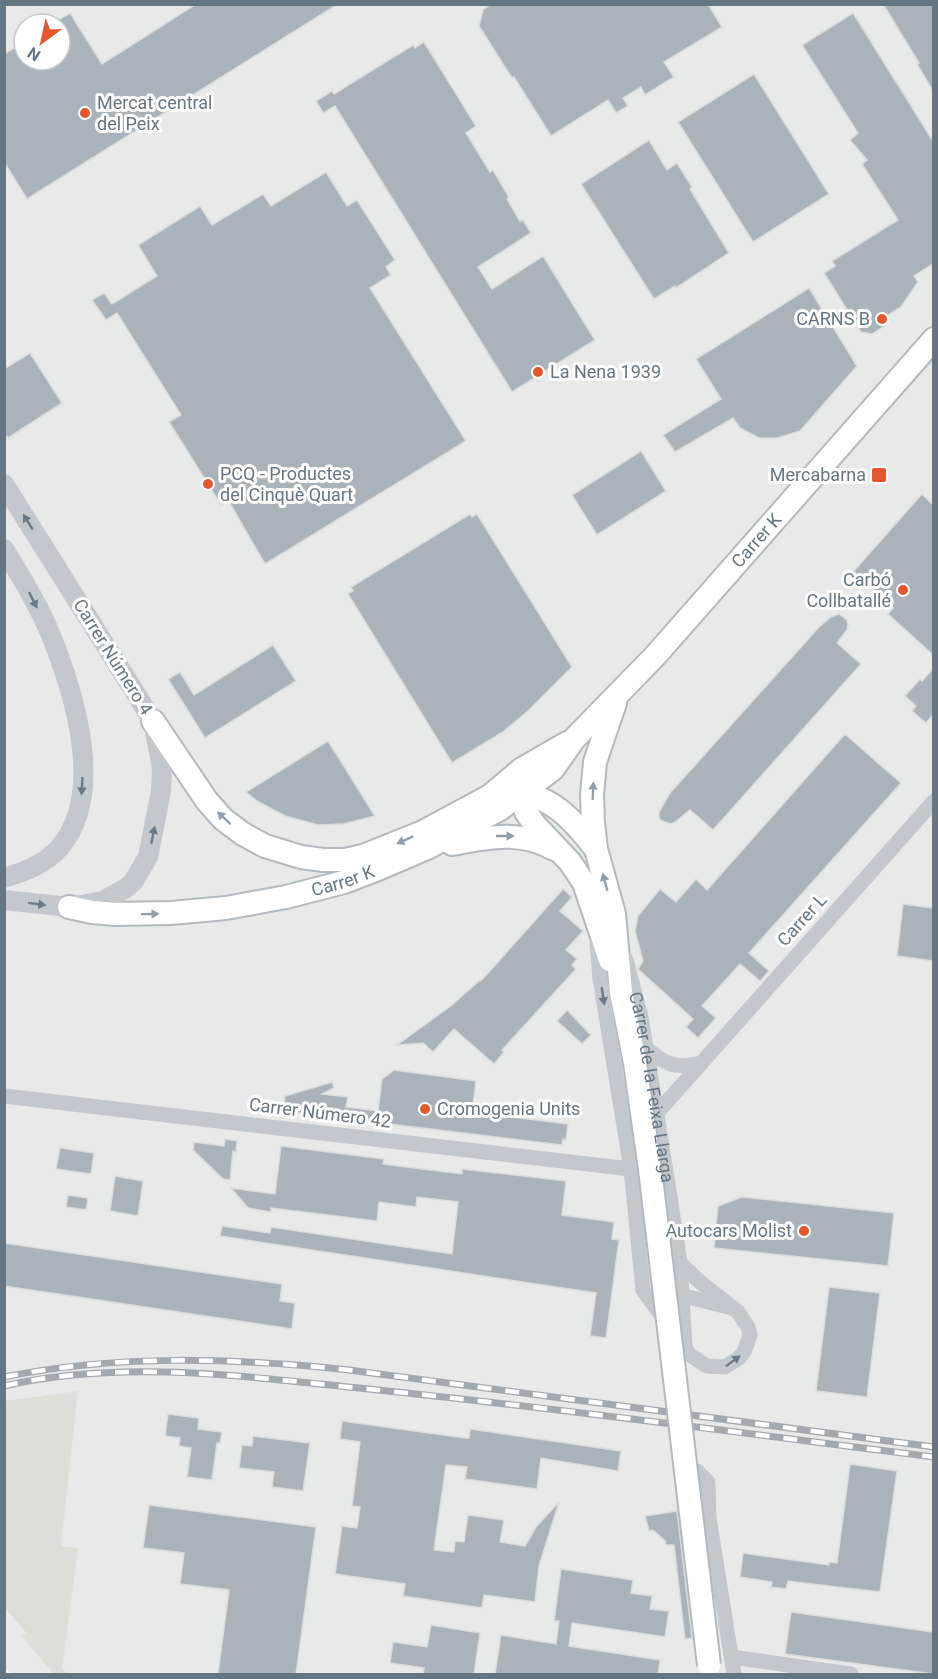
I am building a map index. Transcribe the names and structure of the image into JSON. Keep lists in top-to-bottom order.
{
  "streets": {
    "main road": ["Carrer K", "Carrer de la Feixa Llarga"],
    "street": ["Carrer Número 4", "Carrer L", "Carrer Número 42"]
  },
  "crossings": [
    ["Carrer K", "Carrer Número 4"],
    ["Carrer K", "Carrer de la Feixa Llarga"],
    ["Carrer L", "Carrer de la Feixa Llarga"],
    ["Carrer de la Feixa Llarga", "Carrer Número 42"]
  ],
  "places": {
    "other": [
      "Mercat central del Peix",
      "CARNS B",
      "La Nena 1939",
      "PCQ - Productes del Cinquè Quart",
      "Carbó Collbatallé",
      "Cromogenia Units",
      "Autocars Molist"
    ],
    "transit": ["Mercabarna"]
  },
  "north": "bottom left"
}
